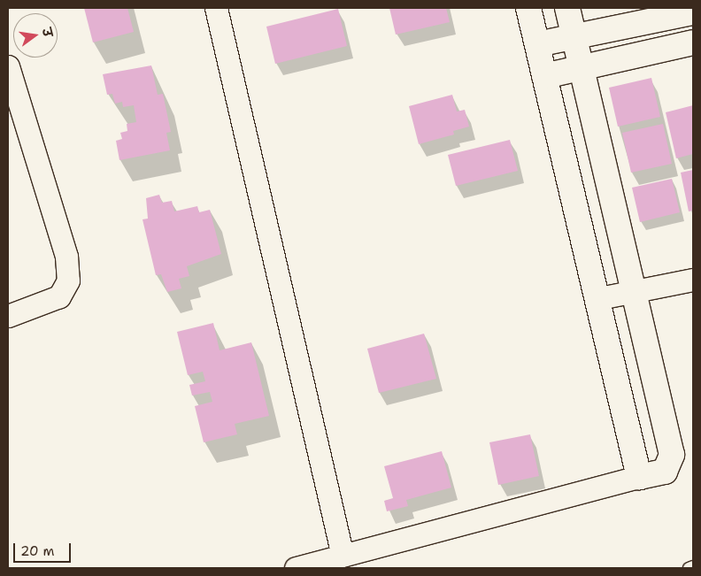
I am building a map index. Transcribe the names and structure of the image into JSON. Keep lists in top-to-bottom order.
{
  "scale_bar": "20 m",
  "north": "right"
}
